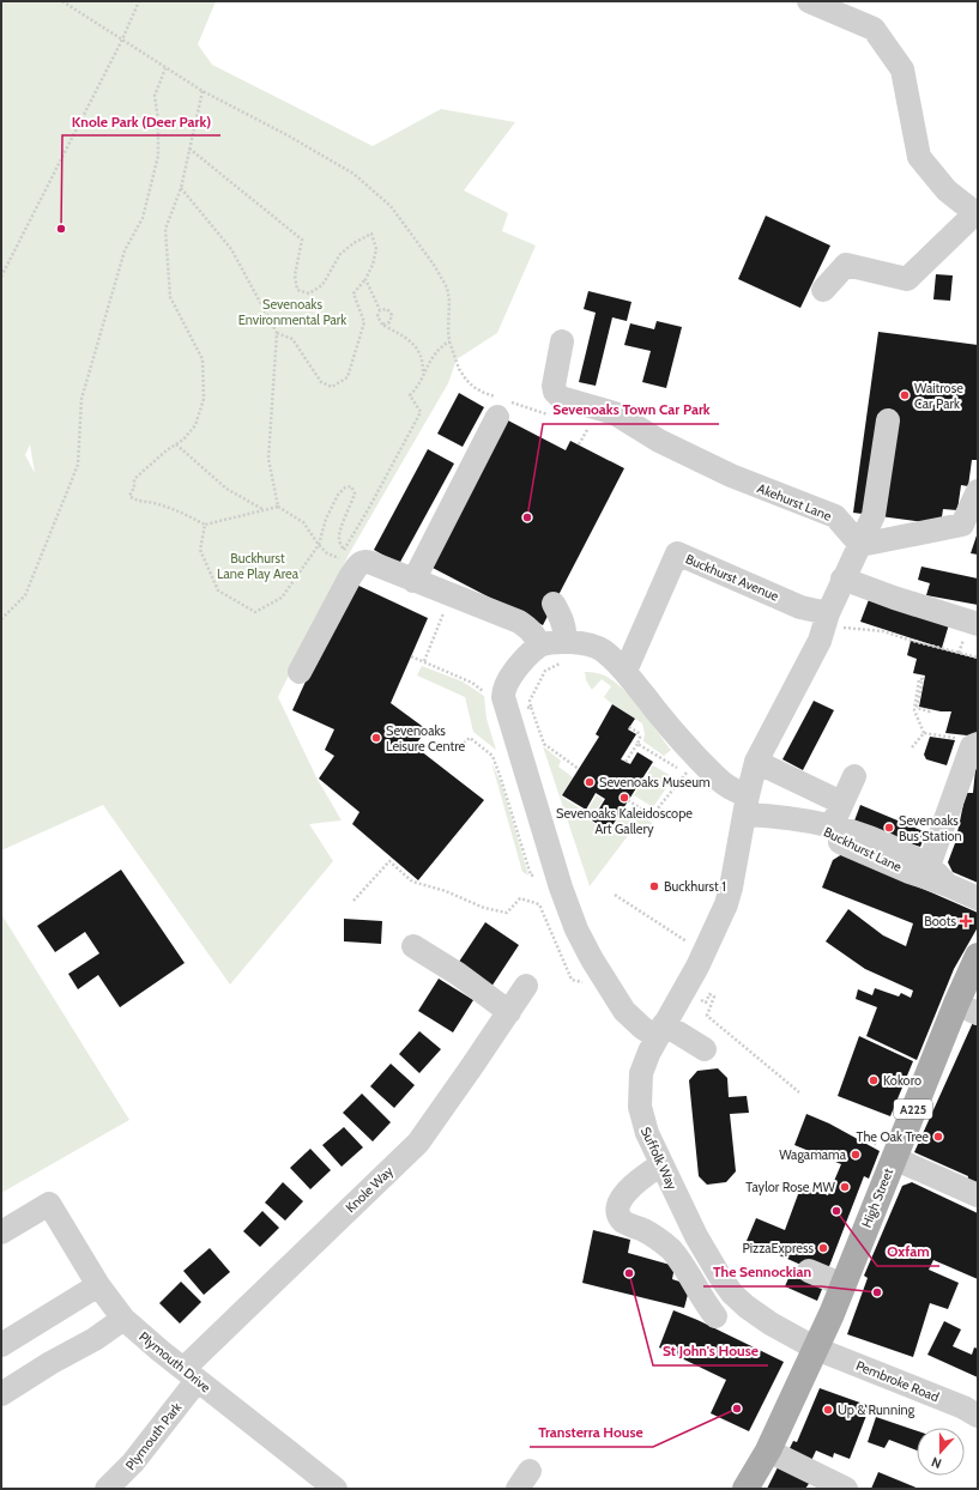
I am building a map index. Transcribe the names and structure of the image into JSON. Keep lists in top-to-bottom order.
{
  "streets": {
    "main road": ["A225", "High Street"],
    "street": [
      "Akehurst Lane",
      "Buckhurst Avenue",
      "Buckhurst Lane",
      "Suffolk Way",
      "Knole Way",
      "Plymouth Drive",
      "Pembroke Road",
      "Plymouth Park"
    ]
  },
  "crossings": [
    ["Buckhurst Avenue", "Buckhurst Lane"],
    ["Buckhurst Lane", "Suffolk Way"],
    ["Suffolk Way", "High Street"],
    ["Suffolk Way", "Pembroke Road"],
    ["Knole Way", "Plymouth Drive"],
    ["Knole Way", "Plymouth Park"],
    ["High Street", "Pembroke Road"],
    ["Plymouth Drive", "Plymouth Park"]
  ],
  "parks": ["Sevenoaks Environmental Park", "Buckhurst Lane Play Area"],
  "places": {
    "other": [
      "Knole Park (Deer Park)",
      "Waitrose Car Park",
      "Sevenoaks Town Car Park",
      "Sevenoaks Leisure Centre",
      "Sevenoaks Museum",
      "Sevenoaks Kaleidoscope Art Gallery",
      "Sevenoaks Bus Station",
      "Buckhurst 1",
      "Kokoro",
      "The Oak Tree",
      "Wagamama",
      "Taylor Rose MW",
      "Oxfam",
      "PizzaExpress",
      "St John's House",
      "The Sennockian",
      "Transterra House",
      "Up & Running"
    ],
    "health": ["Boots"]
  },
  "north": "bottom"
}
